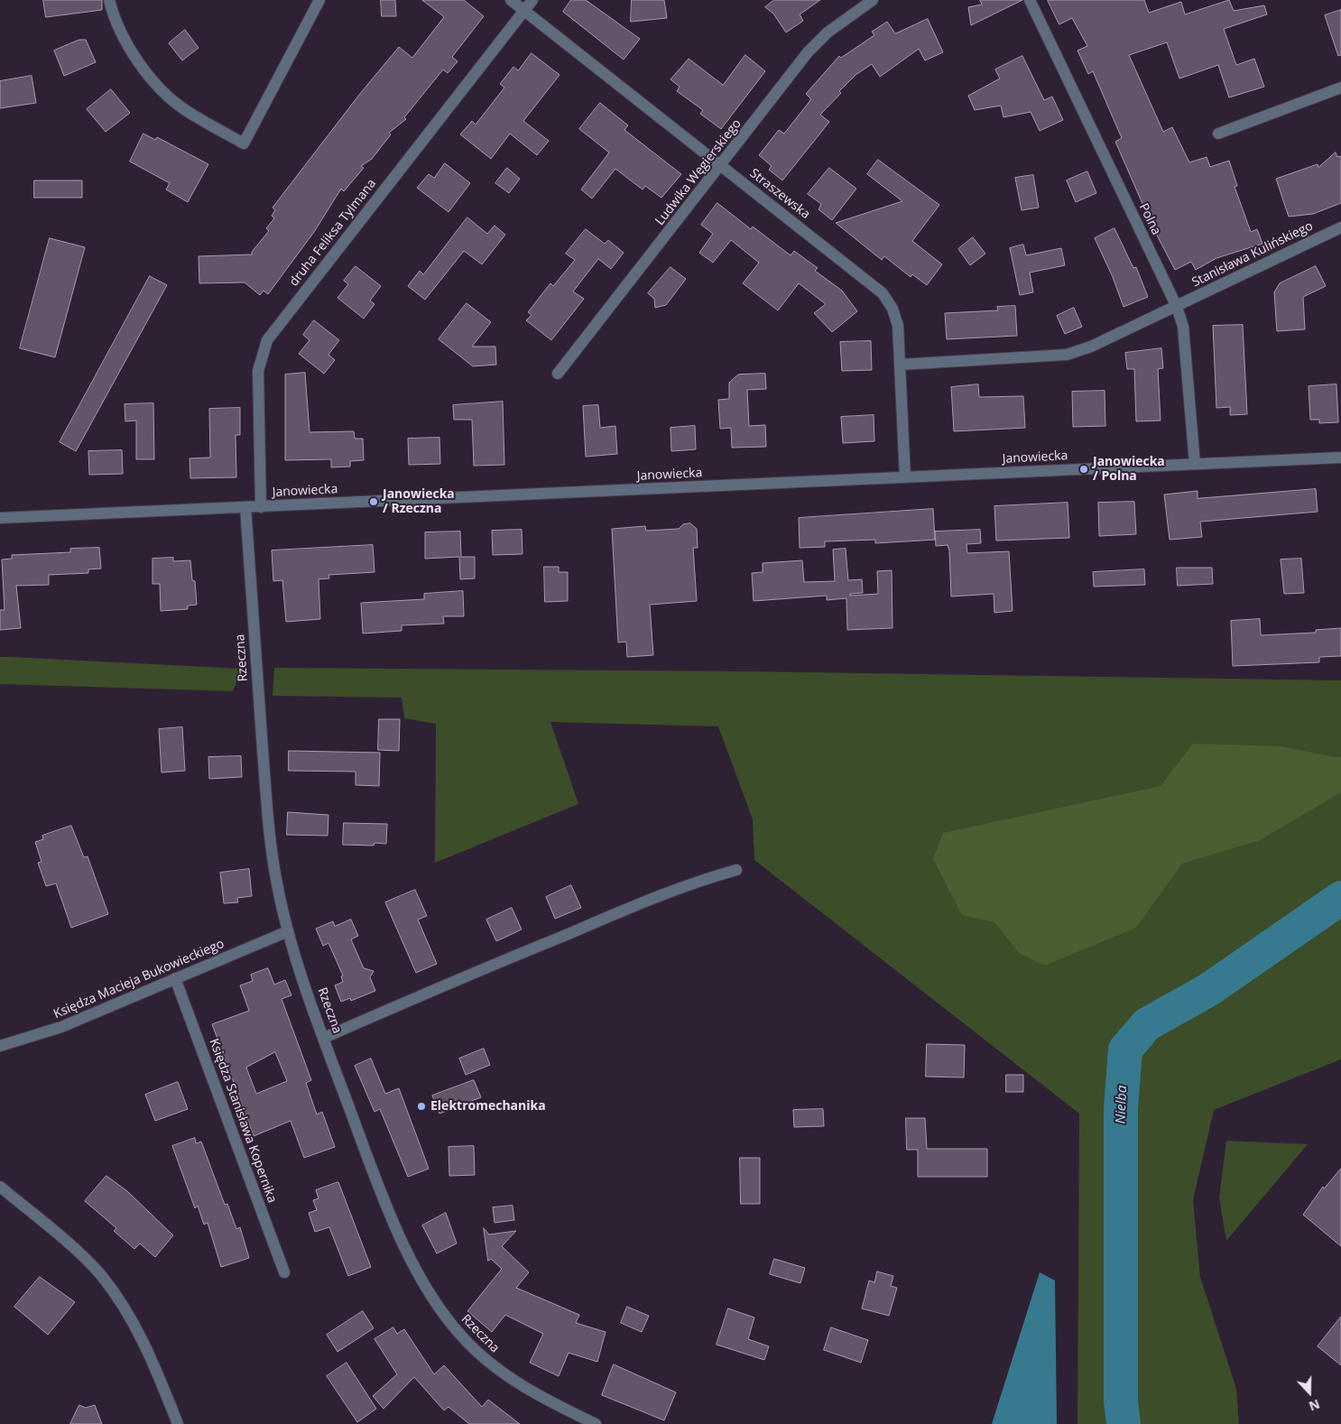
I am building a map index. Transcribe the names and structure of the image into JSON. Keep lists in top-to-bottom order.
{
  "streets": {
    "street": [
      "Ludwika Węgierskiego",
      "Straszewska",
      "Polna",
      "druha Feliksa Tylmana",
      "Stanisława Kulińskiego",
      "Janowiecka",
      "Rzeczna",
      "Księdza Macieja Bukowieckiego",
      "Księdza Stanisława Kopernika"
    ]
  },
  "crossings": [
    ["Ludwika Węgierskiego", "Straszewska"],
    ["Straszewska", "druha Feliksa Tylmana"],
    ["Straszewska", "Stanisława Kulińskiego"],
    ["Straszewska", "Janowiecka"],
    ["Polna", "Stanisława Kulińskiego"],
    ["Polna", "Janowiecka"],
    ["druha Feliksa Tylmana", "Janowiecka"],
    ["Janowiecka", "Rzeczna"],
    ["Rzeczna", "Księdza Macieja Bukowieckiego"],
    ["Księdza Macieja Bukowieckiego", "Księdza Stanisława Kopernika"]
  ],
  "water": ["Nielba"],
  "places": ["Janowiecka / Polna", "Janowiecka / Rzeczna", "Elektromechanika"],
  "north": "bottom"
}
